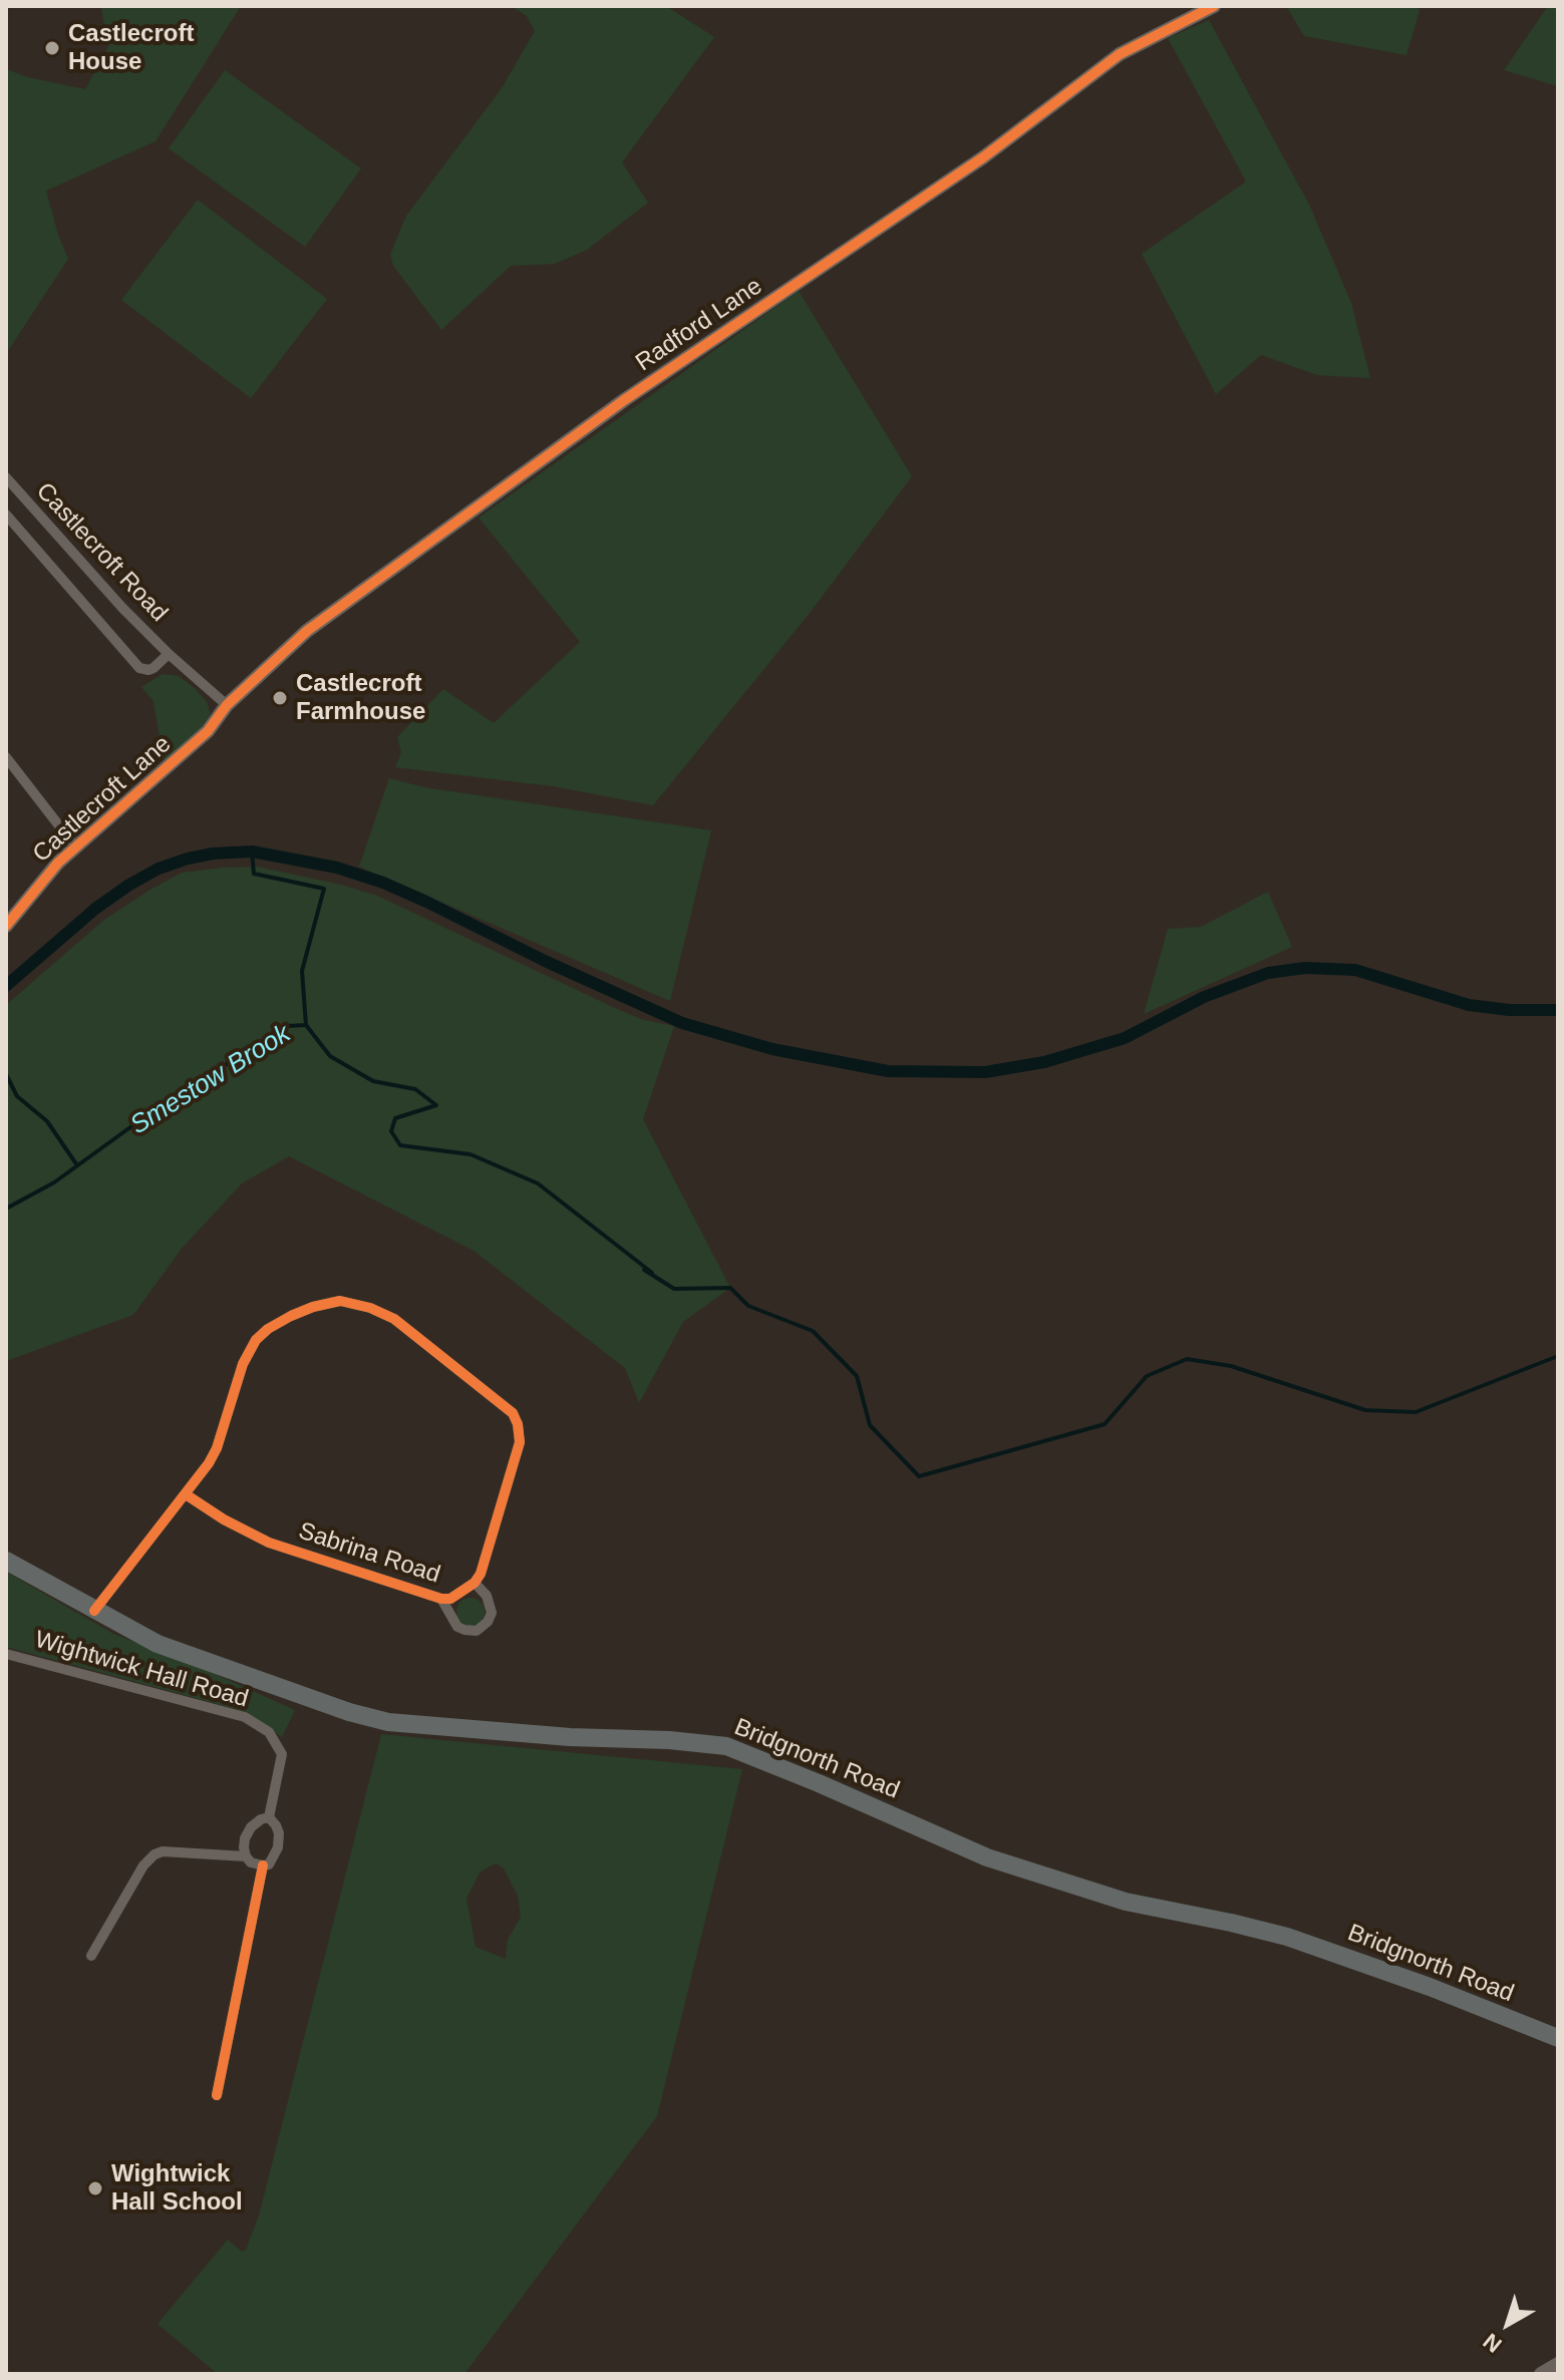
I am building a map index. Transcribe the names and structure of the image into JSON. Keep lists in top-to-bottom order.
{
  "streets": {
    "highway": ["Bridgnorth Road"],
    "street": [
      "Radford Lane",
      "Castlecroft Road",
      "Castlecroft Lane",
      "Sabrina Road",
      "Wightwick Hall Road"
    ]
  },
  "crossings": [
    ["Radford Lane", "Castlecroft Road"],
    ["Radford Lane", "Castlecroft Lane"],
    ["Castlecroft Road", "Castlecroft Lane"],
    ["Sabrina Road", "Bridgnorth Road"]
  ],
  "water": ["Smestow Brook"],
  "places": ["Castlecroft House", "Castlecroft Farmhouse", "Wightwick Hall School"],
  "north": "bottom left"
}
